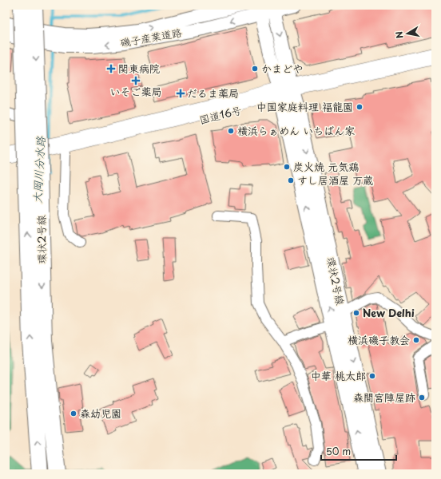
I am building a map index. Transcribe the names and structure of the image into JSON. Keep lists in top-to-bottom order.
{
  "streets": {
    "highway": ["国道16号"],
    "main road": ["環状2号線"],
    "street": ["磯子産業道路"]
  },
  "crossings": [
    ["国道16号", "環状2号線"]
  ],
  "water": ["大岡川分水路"],
  "places": {
    "health": ["関東病院", "いそご薬局", "だるま薬局"],
    "other": [
      "かまどや",
      "中国家庭料理 福龍園",
      "横浜らぁめん いちばん家",
      "炭火焼 元気鶏",
      "すし居酒屋 万蔵",
      "New Delhi",
      "横浜磯子教会",
      "中華 桃太郎",
      "森間宮陣屋跡",
      "森幼児園"
    ]
  },
  "scale_bar": "50 m",
  "north": "left"
}
